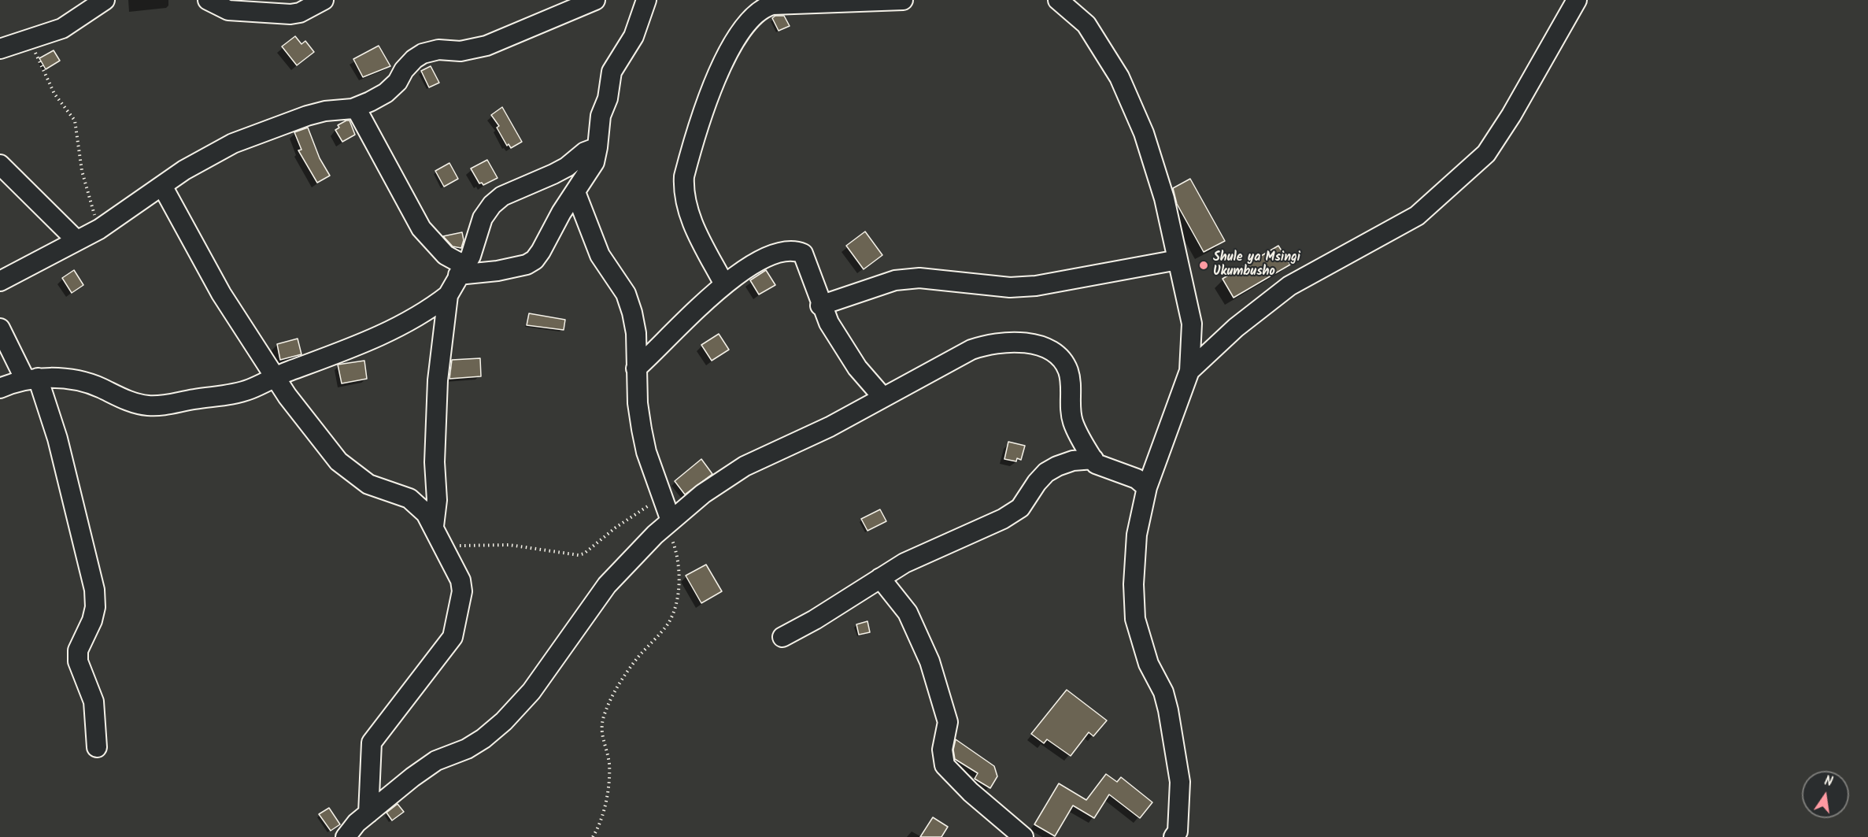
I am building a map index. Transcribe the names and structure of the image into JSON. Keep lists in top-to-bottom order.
{
  "places": ["Shule ya Msingi Ukumbusho"],
  "north": "top"
}
